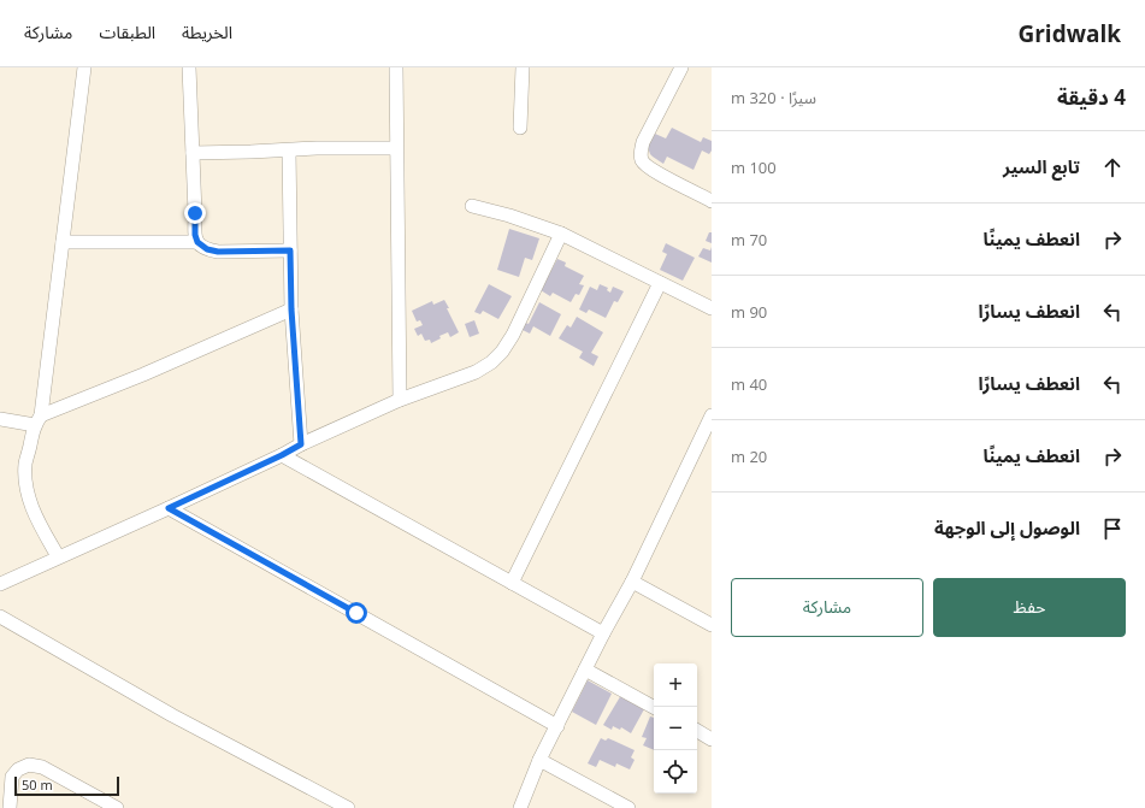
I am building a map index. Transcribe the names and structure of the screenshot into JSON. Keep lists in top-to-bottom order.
{
  "scale_bar": "50 m",
  "page": {
    "header": "Gridwalk",
    "nav": ["الخريطة", "الطبقات", "مشاركة"],
    "heading": ["4 دقيقة", "سيرًا · 320 m"],
    "list": [
      ["تابع السير", "100 m"],
      ["انعطف يمينًا", "70 m"],
      ["انعطف يسارًا", "90 m"],
      ["انعطف يسارًا", "40 m"],
      ["انعطف يمينًا", "20 m"],
      "الوصول إلى الوجهة"
    ],
    "buttons": ["حفظ", "مشاركة"],
    "map_buttons": ["+", "−"],
    "scale": "50 m"
  }
}
